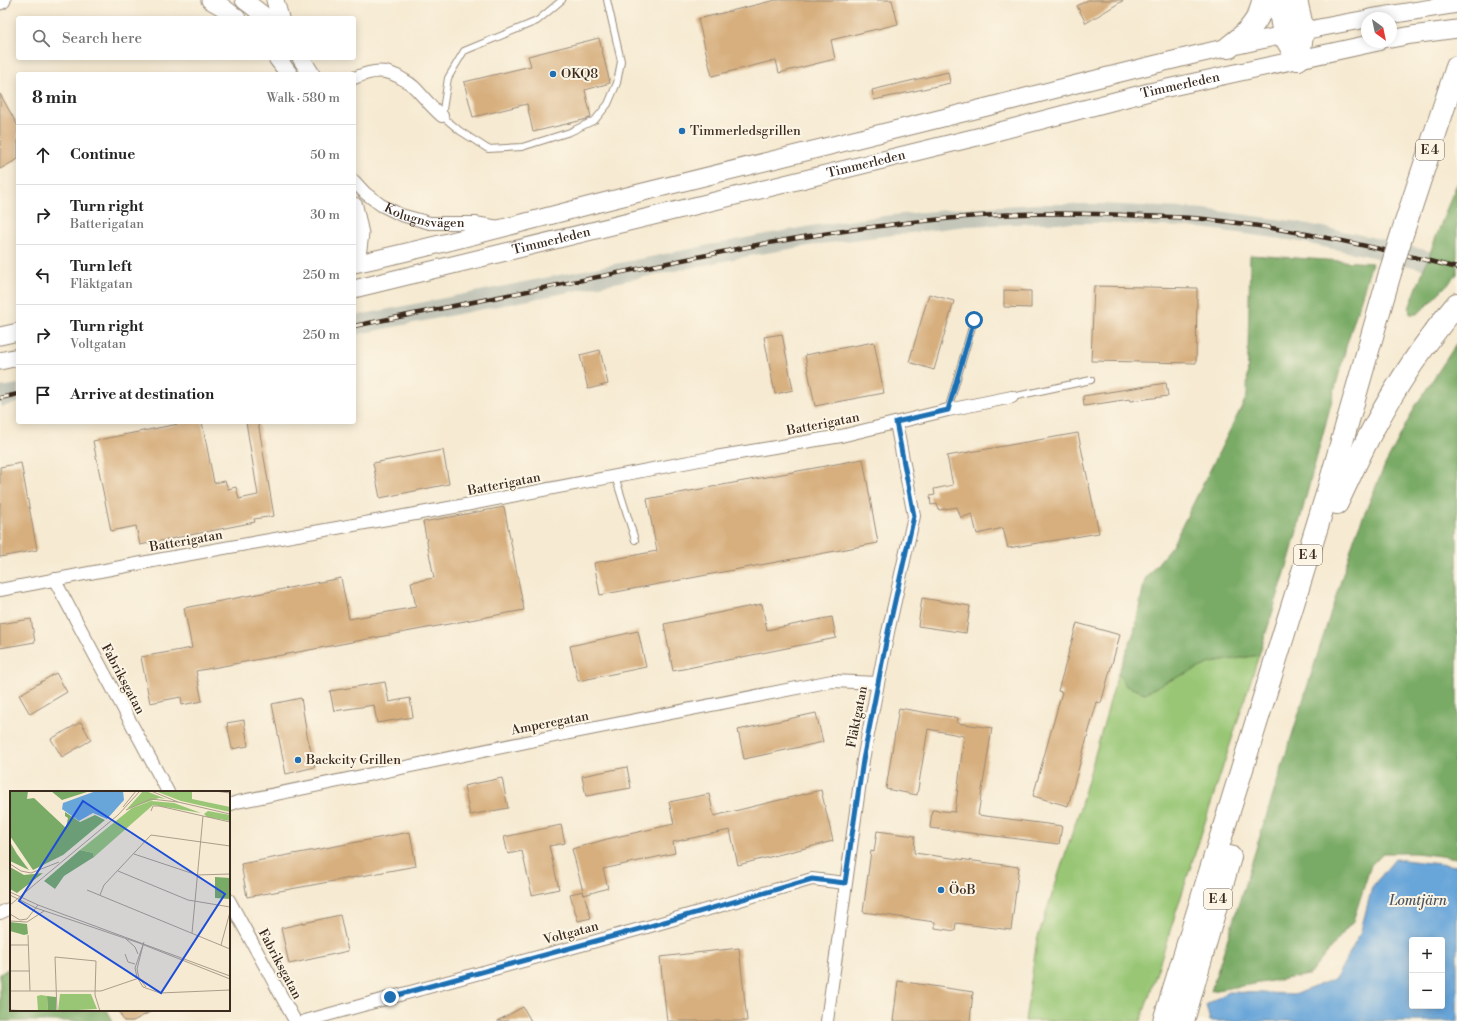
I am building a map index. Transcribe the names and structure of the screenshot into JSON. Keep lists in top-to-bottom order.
{
  "streets": {
    "highway": ["E 4"],
    "main road": ["Timmerleden"],
    "street": [
      "Kolugnsvägen",
      "Batterigatan",
      "Fabriksgatan",
      "Fläktgatan",
      "Amperegatan",
      "Voltgatan"
    ]
  },
  "crossings": [
    ["Timmerleden", "Kolugnsvägen"],
    ["Batterigatan", "Fabriksgatan"],
    ["Batterigatan", "Fläktgatan"],
    ["Fläktgatan", "Amperegatan"],
    ["Fläktgatan", "Voltgatan"]
  ],
  "water": ["Lomtjärn"],
  "places": [
    "OKQ8",
    "Timmerledsgrillen",
    "Backcity Grillen",
    "ÖoB"
  ],
  "north": "bottom right",
  "page": {
    "search": "Search here",
    "heading": ["8 min", "Walk · 580 m"],
    "list": [
      ["Continue", "50 m"],
      ["Turn right", "Batterigatan", "30 m"],
      ["Turn left", "Fläktgatan", "250 m"],
      ["Turn right", "Voltgatan", "250 m"],
      "Arrive at destination"
    ],
    "map_buttons": ["+", "−"]
  }
}
